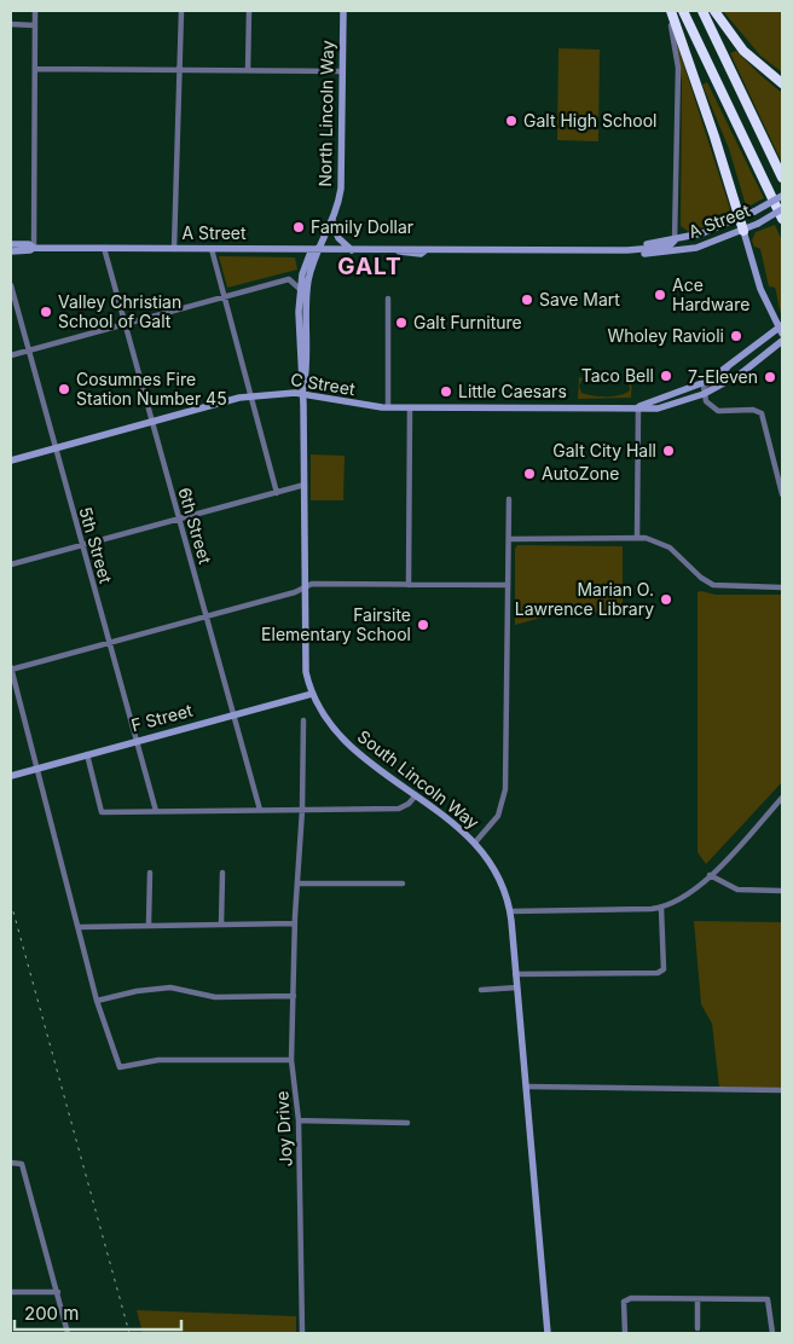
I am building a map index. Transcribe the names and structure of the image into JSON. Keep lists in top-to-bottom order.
{
  "streets": {
    "main road": [
      "North Lincoln Way",
      "A Street",
      "C Street",
      "F Street",
      "South Lincoln Way"
    ],
    "street": ["6th Street", "5th Street", "Joy Drive"]
  },
  "crossings": [
    ["North Lincoln Way", "A Street"],
    ["North Lincoln Way", "South Lincoln Way"],
    ["A Street", "6th Street"],
    ["A Street", "South Lincoln Way"],
    ["C Street", "6th Street"],
    ["C Street", "5th Street"],
    ["C Street", "South Lincoln Way"],
    ["6th Street", "F Street"],
    ["5th Street", "F Street"],
    ["F Street", "South Lincoln Way"]
  ],
  "districts": ["GALT"],
  "places": [
    "Galt High School",
    "Family Dollar",
    "Ace Hardware",
    "Save Mart",
    "Valley Christian School of Galt",
    "Galt Furniture",
    "Wholey Ravioli",
    "Taco Bell",
    "7-Eleven",
    "Cosumnes Fire Station Number 45",
    "Little Caesars",
    "Galt City Hall",
    "AutoZone",
    "Marian O. Lawrence Library",
    "Fairsite Elementary School"
  ],
  "scale_bar": "200 m"
}
